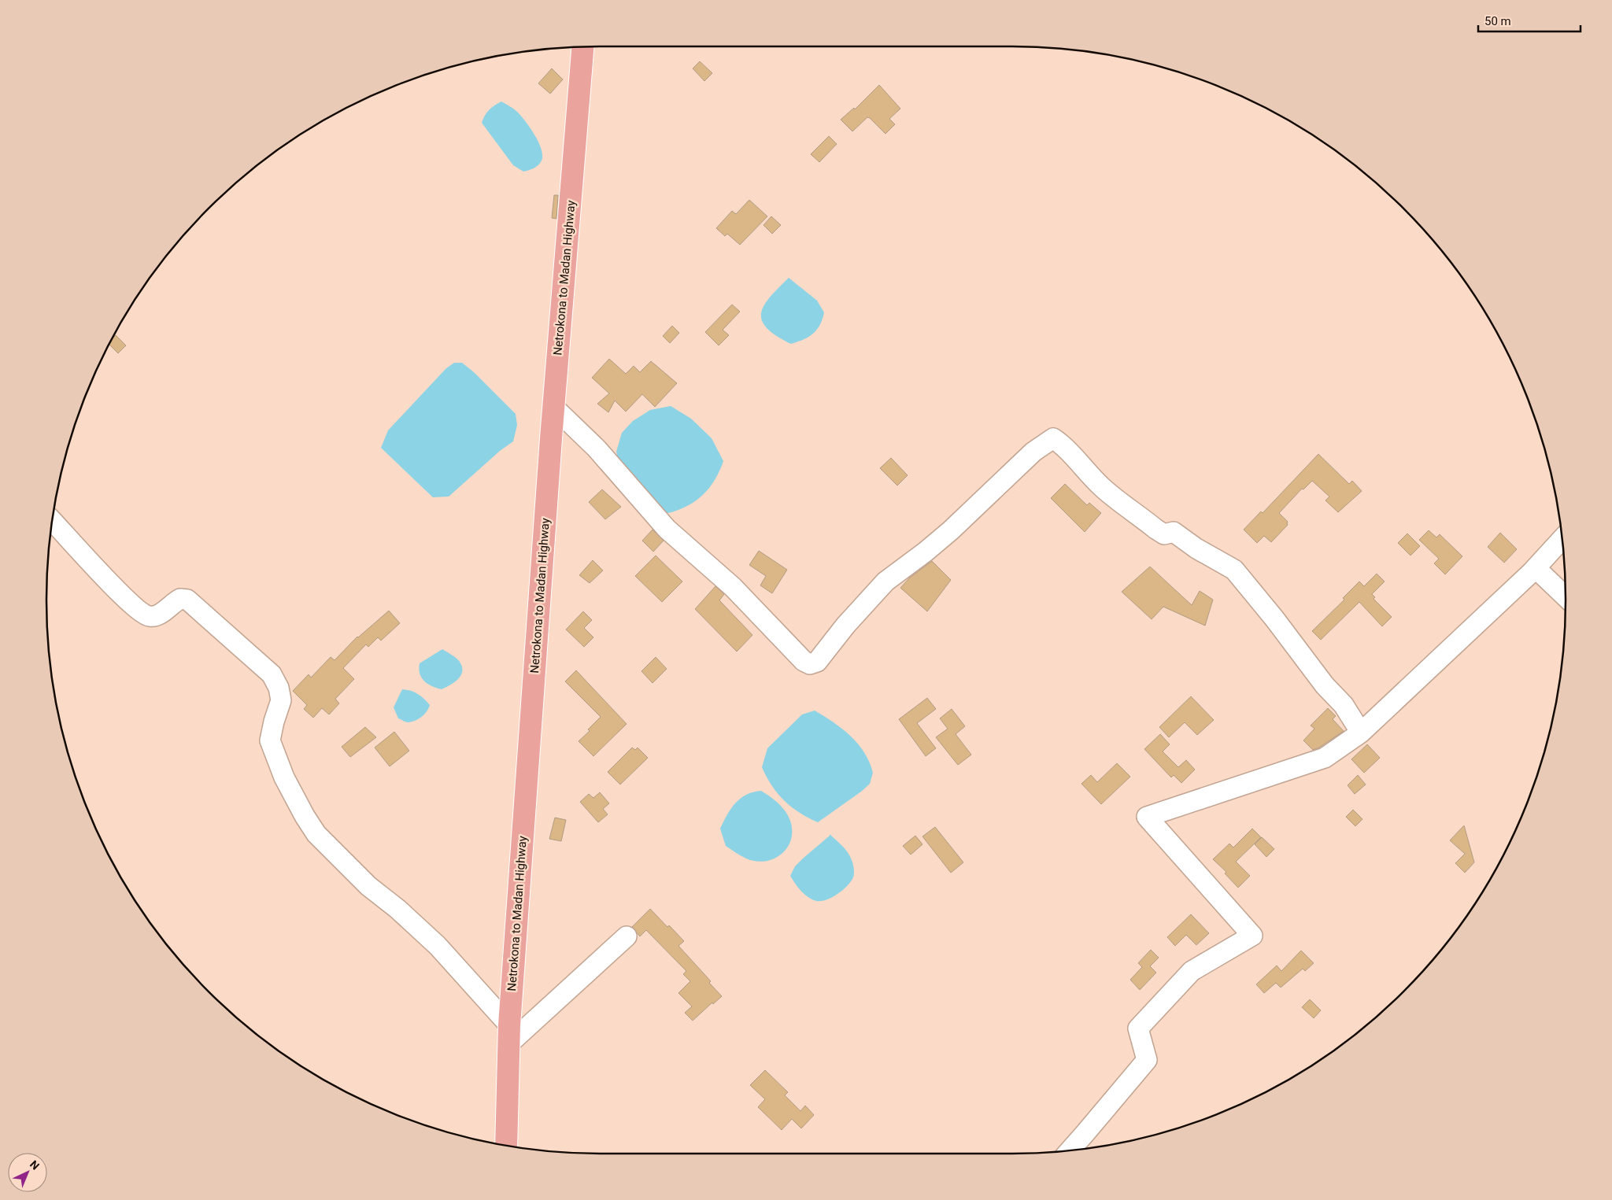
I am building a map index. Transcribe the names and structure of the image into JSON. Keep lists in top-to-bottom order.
{
  "streets": {
    "main road": ["Netrokona to Madan Highway"]
  },
  "scale_bar": "50 m",
  "north": "top right"
}
